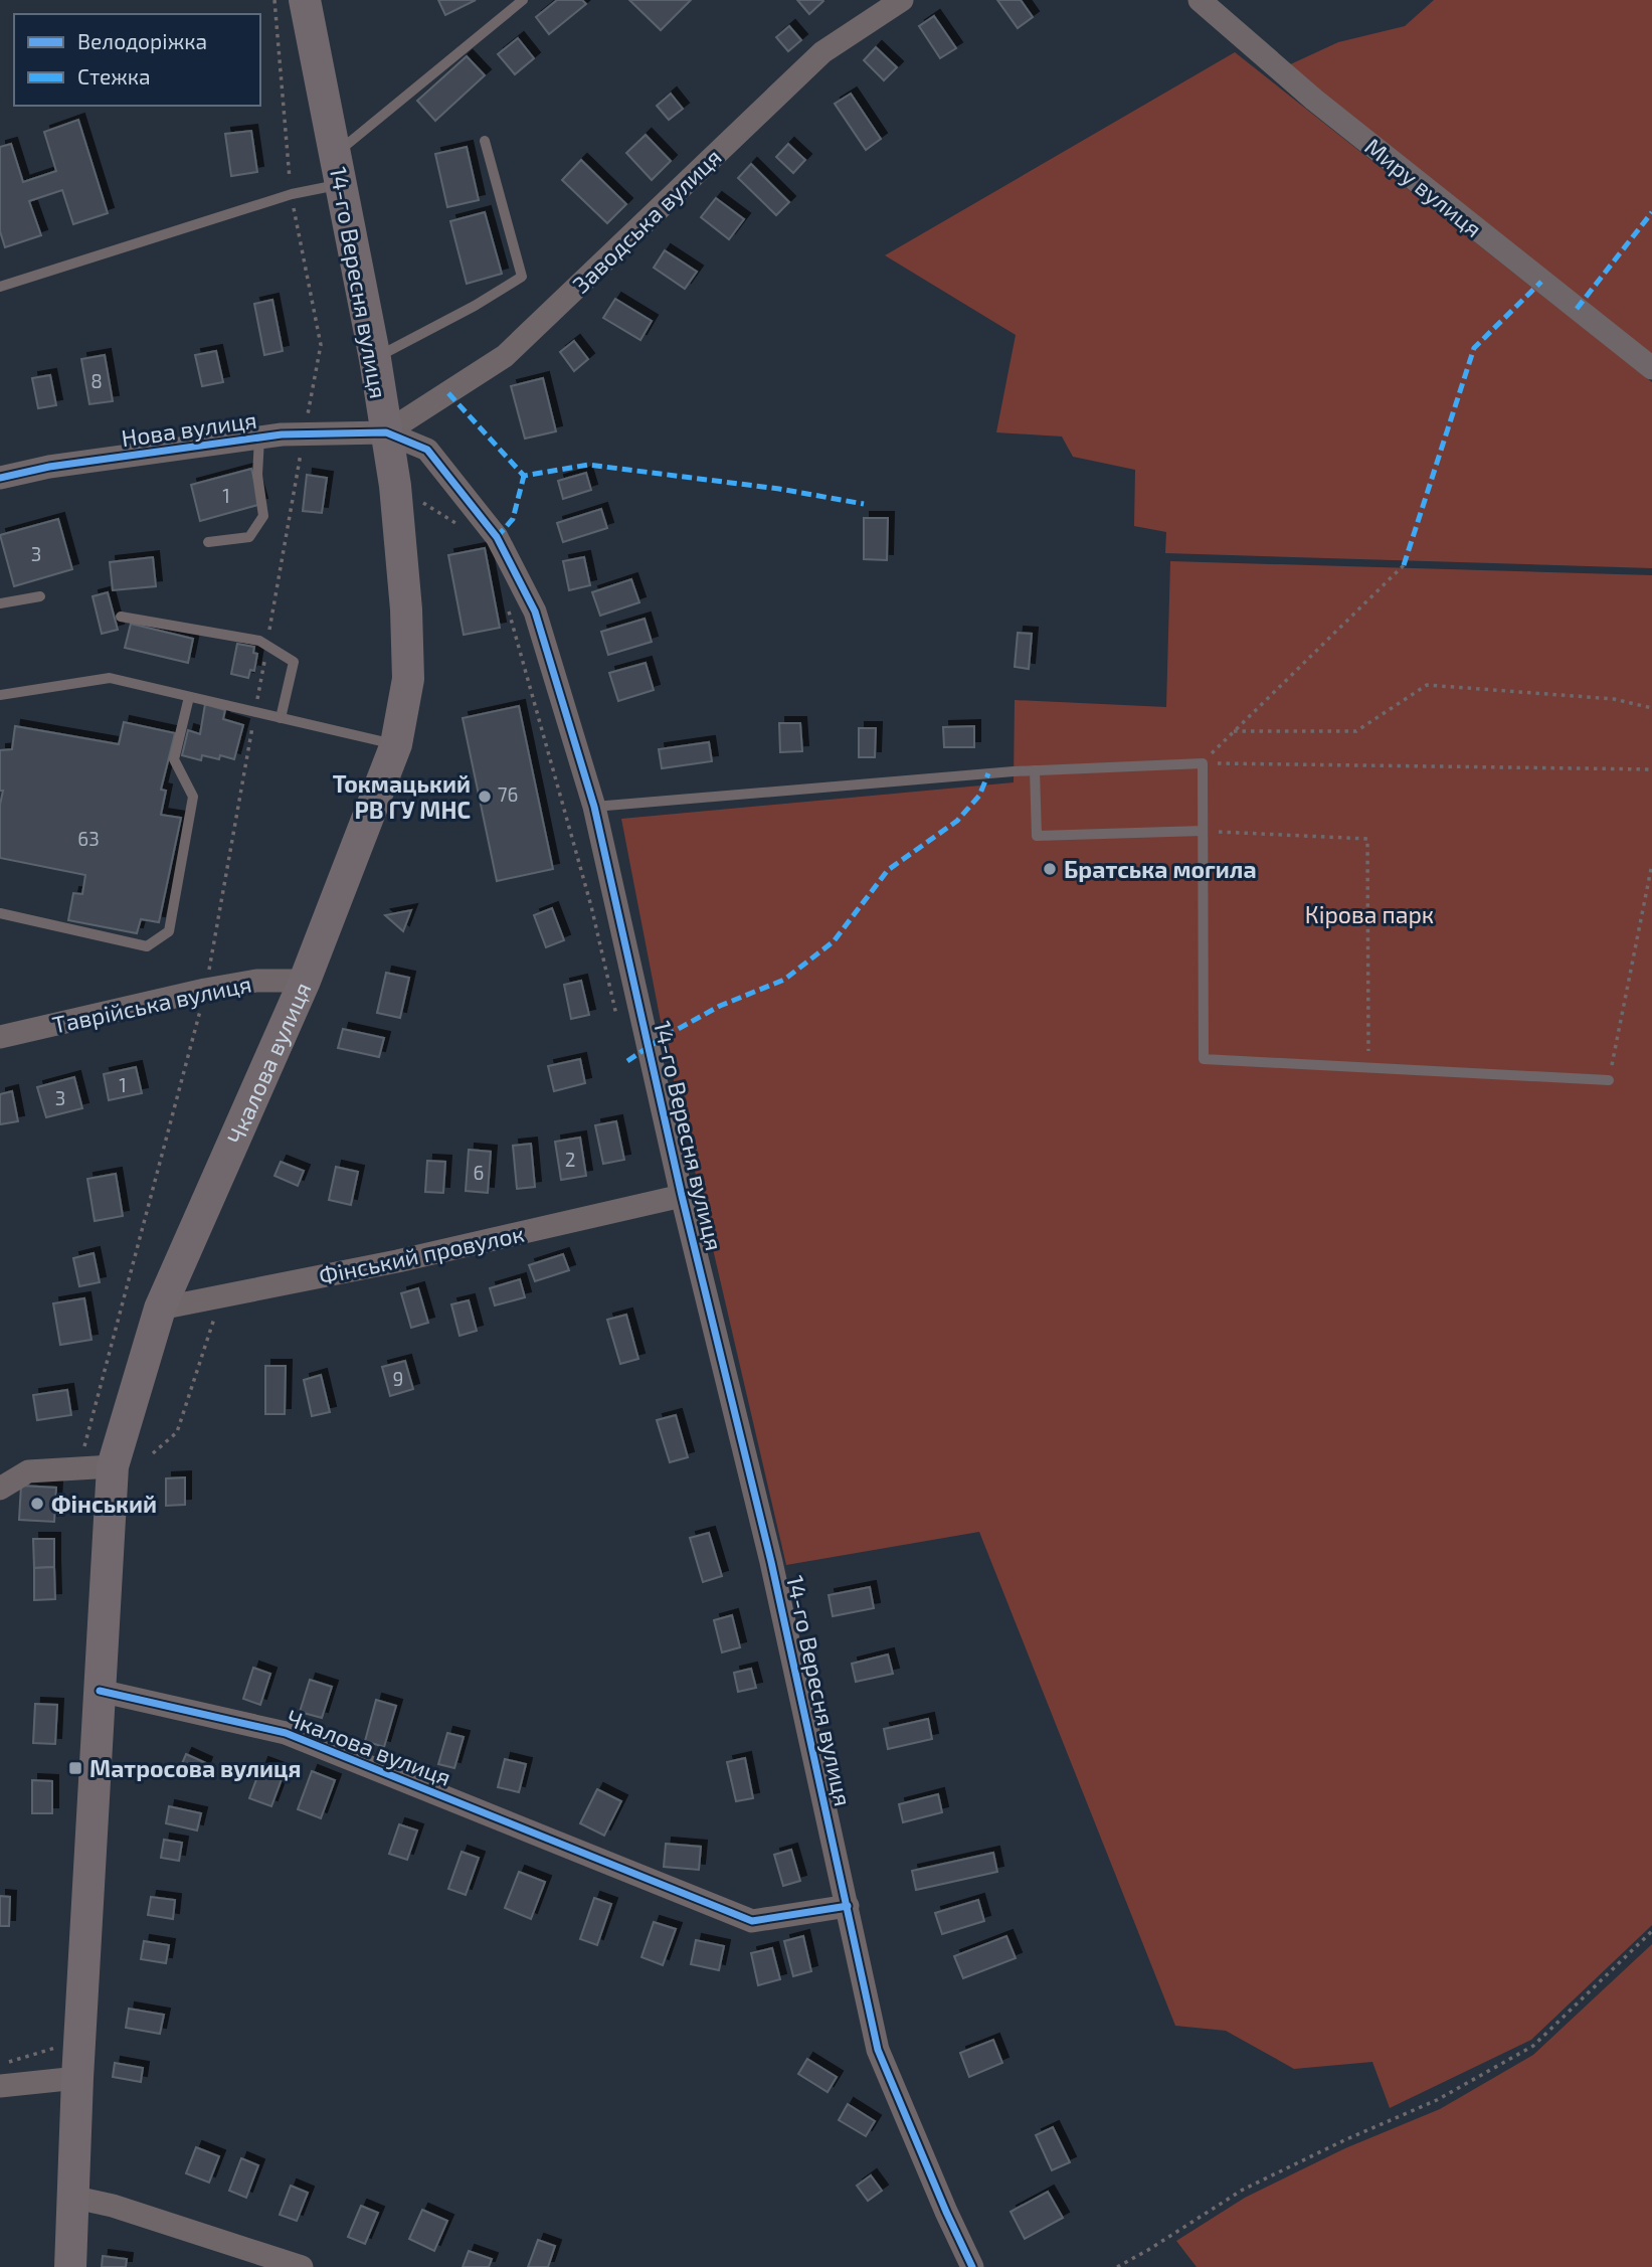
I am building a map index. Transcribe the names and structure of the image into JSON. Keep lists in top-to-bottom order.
{
  "streets": {
    "main road": ["14-го Вересня вулиця", "Чкалова вулиця"],
    "street": [
      "Миру вулиця",
      "Заводська вулиця",
      "Нова вулиця",
      "Таврійська вулиця",
      "Фінський провулок"
    ]
  },
  "crossings": [
    ["Заводська вулиця", "14-го Вересня вулиця"],
    ["Заводська вулиця", "Нова вулиця"],
    ["Заводська вулиця", "Чкалова вулиця"],
    ["14-го Вересня вулиця", "Нова вулиця"],
    ["14-го Вересня вулиця", "Чкалова вулиця"],
    ["14-го Вересня вулиця", "Фінський провулок"],
    ["Нова вулиця", "Чкалова вулиця"],
    ["Таврійська вулиця", "Чкалова вулиця"],
    ["Чкалова вулиця", "Фінський провулок"]
  ],
  "parks": ["Кірова парк"],
  "places": {
    "other": ["Токмацький РВ ГУ МНС", "Братська могила", "Фінський"],
    "transit": ["Матросова вулиця"]
  },
  "house_numbers": [
    "8",
    "1",
    "3",
    "76",
    "63",
    "1",
    "3",
    "2",
    "6",
    "9"
  ],
  "legend": ["Велодоріжка", "Стежка"]
}
